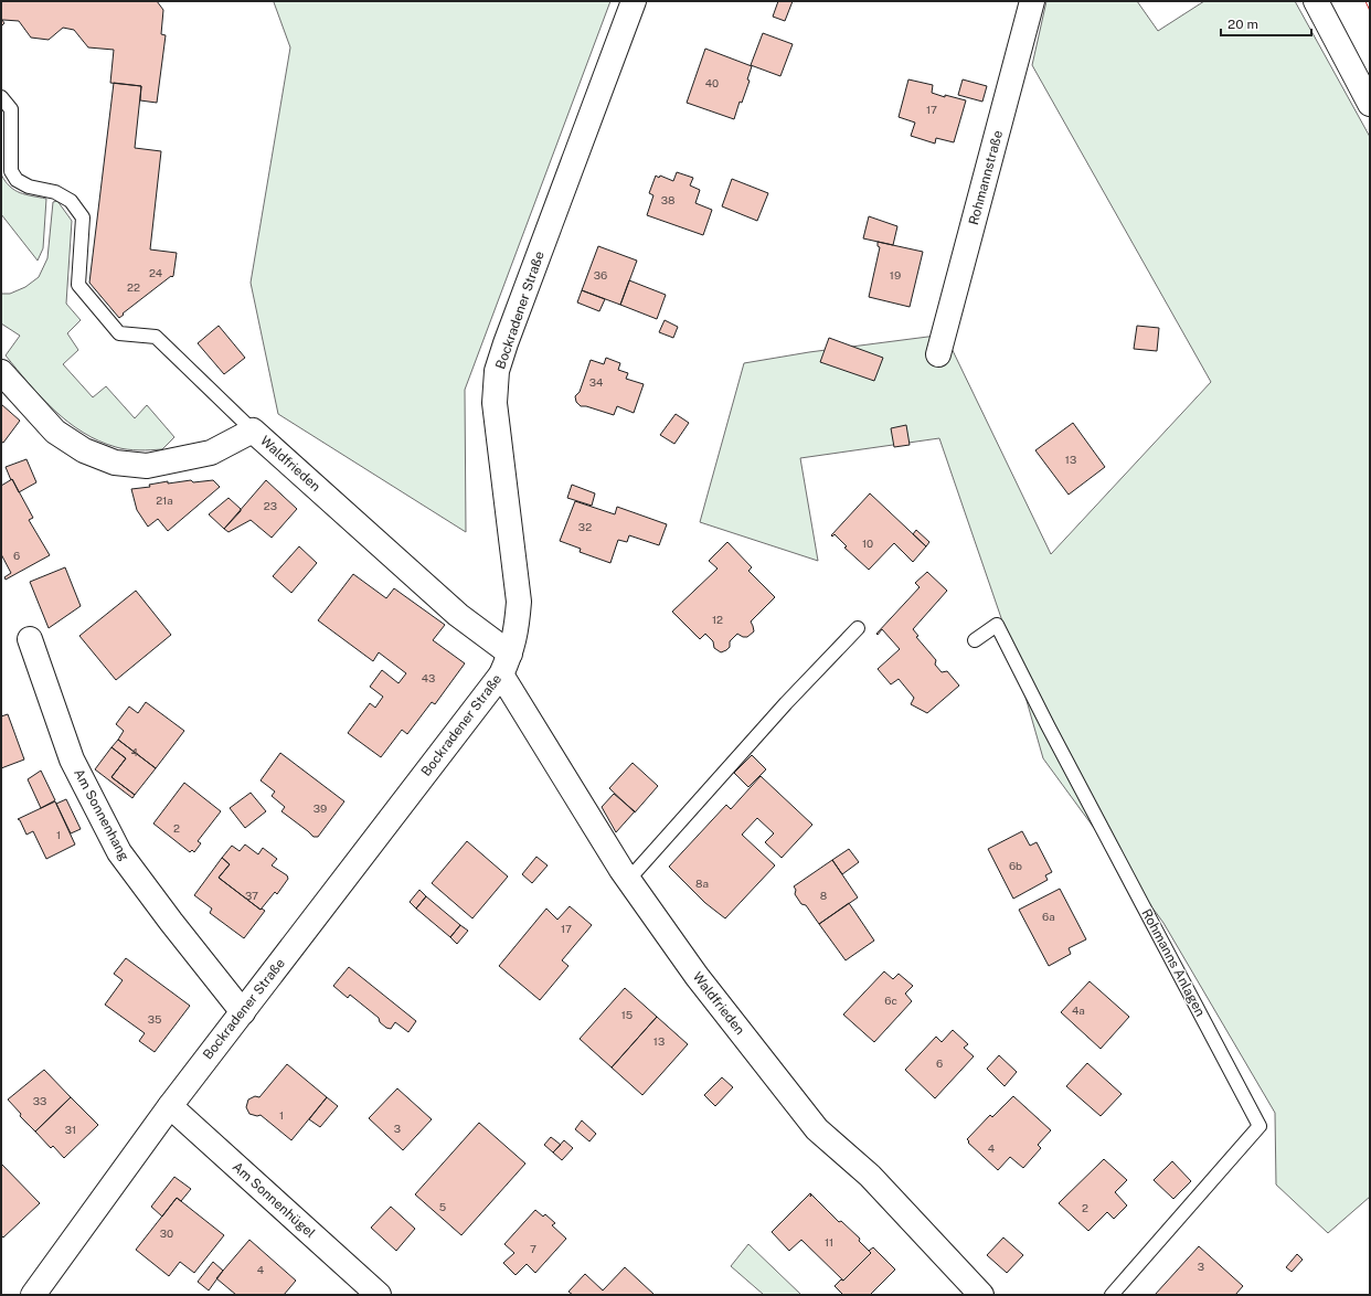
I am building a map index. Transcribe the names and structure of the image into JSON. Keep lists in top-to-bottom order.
{
  "streets": {
    "street": [
      "Rohmannstraße",
      "Bockradener Straße",
      "Waldfrieden",
      "Am Sonnenhang",
      "Am Sonnenhügel"
    ],
    "lane": ["Rohmanns Anlagen"]
  },
  "crossings": [
    ["Bockradener Straße", "Waldfrieden"],
    ["Bockradener Straße", "Am Sonnenhang"],
    ["Bockradener Straße", "Am Sonnenhügel"]
  ],
  "house_numbers": [
    "40",
    "17",
    "38",
    "24",
    "36",
    "19",
    "22",
    "34",
    "13",
    "21a",
    "23",
    "32",
    "10",
    "6",
    "12",
    "43",
    "4",
    "39",
    "2",
    "1",
    "6b",
    "8a",
    "37",
    "8",
    "6a",
    "17",
    "6c",
    "4a",
    "15",
    "35",
    "13",
    "6",
    "33",
    "1",
    "3",
    "31",
    "4",
    "5",
    "2",
    "30",
    "11",
    "7",
    "3",
    "4"
  ],
  "scale_bar": "20 m"
}
